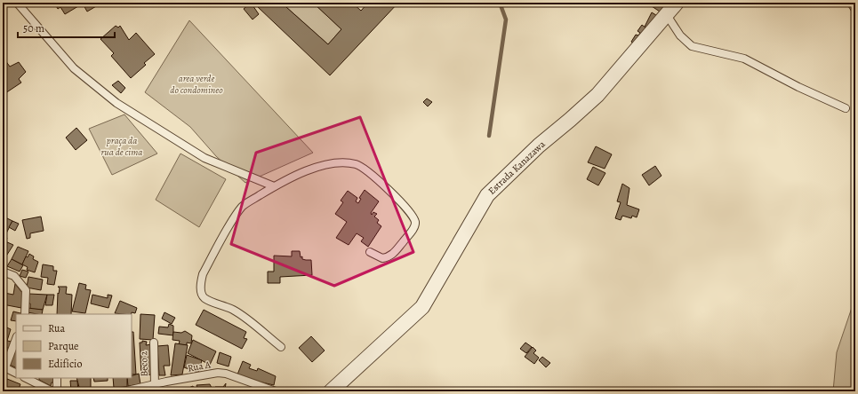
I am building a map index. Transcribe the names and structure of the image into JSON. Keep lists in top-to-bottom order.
{
  "streets": {
    "street": ["Estrada Kanazawa"],
    "lane": ["Beco 2", "Rua A"]
  },
  "crossings": [
    ["Beco 2", "Rua A"]
  ],
  "parks": ["area verde do condomineo", "praça da rua de cima"],
  "legend": ["Rua", "Parque", "Edifício"],
  "scale_bar": "50 m"
}
